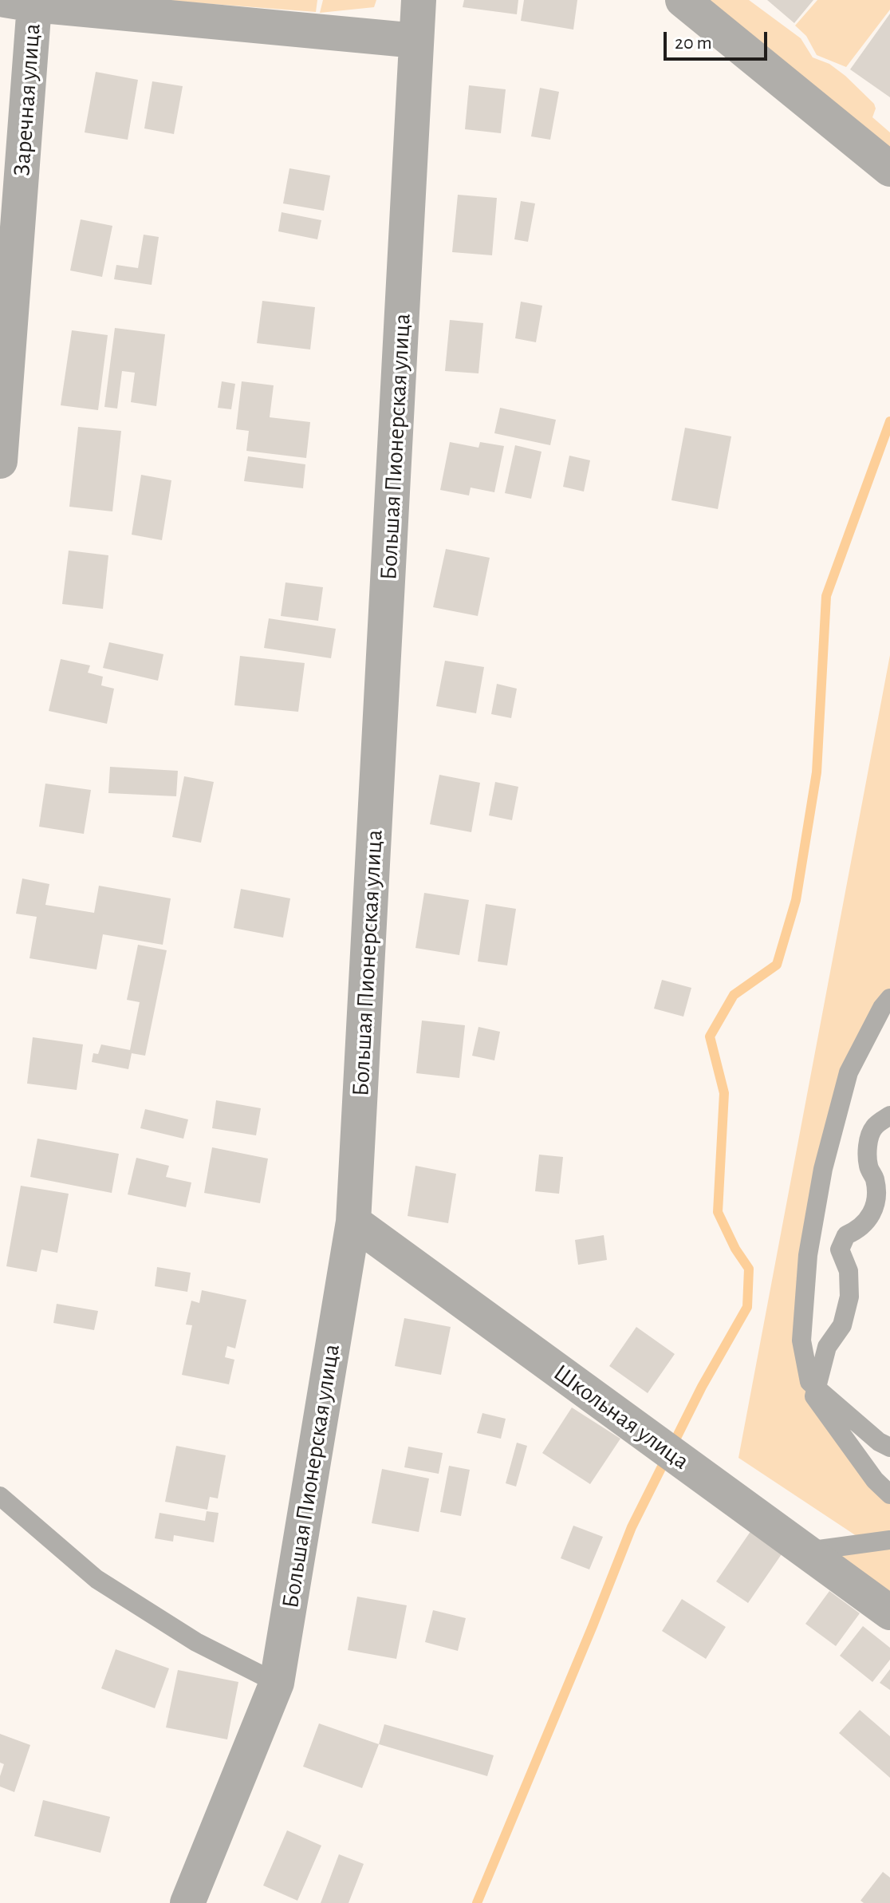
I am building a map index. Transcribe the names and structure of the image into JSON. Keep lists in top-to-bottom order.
{
  "streets": {
    "street": ["Заречная улица", "Большая Пионерская улица", "Школьная улица"]
  },
  "crossings": [
    ["Большая Пионерская улица", "Школьная улица"]
  ],
  "scale_bar": "20 m"
}
